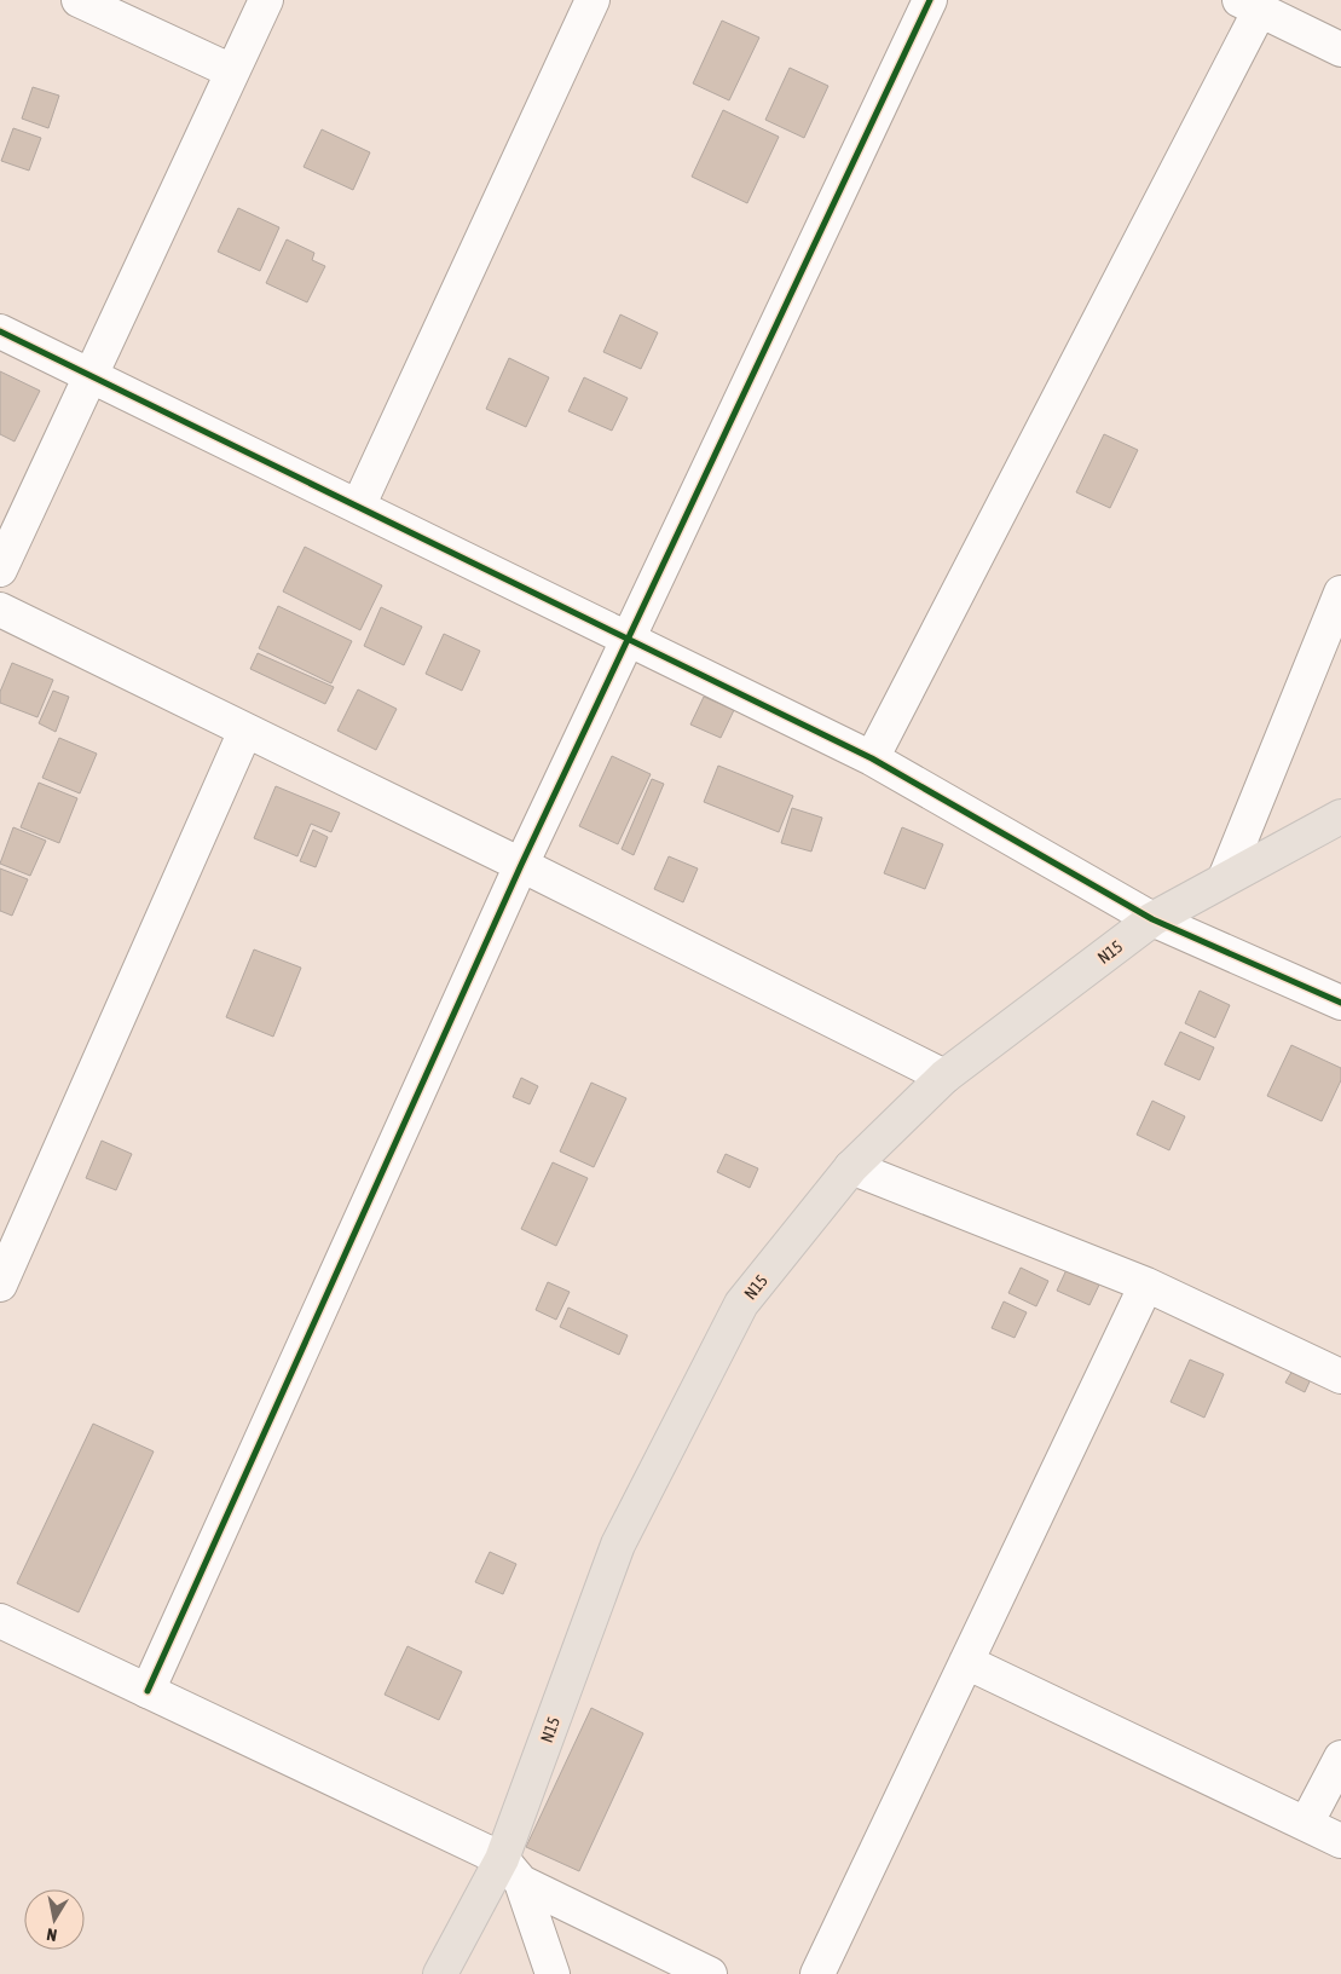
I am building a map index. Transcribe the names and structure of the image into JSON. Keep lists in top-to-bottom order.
{
  "streets": {
    "main road": ["N15"]
  },
  "north": "bottom"
}
